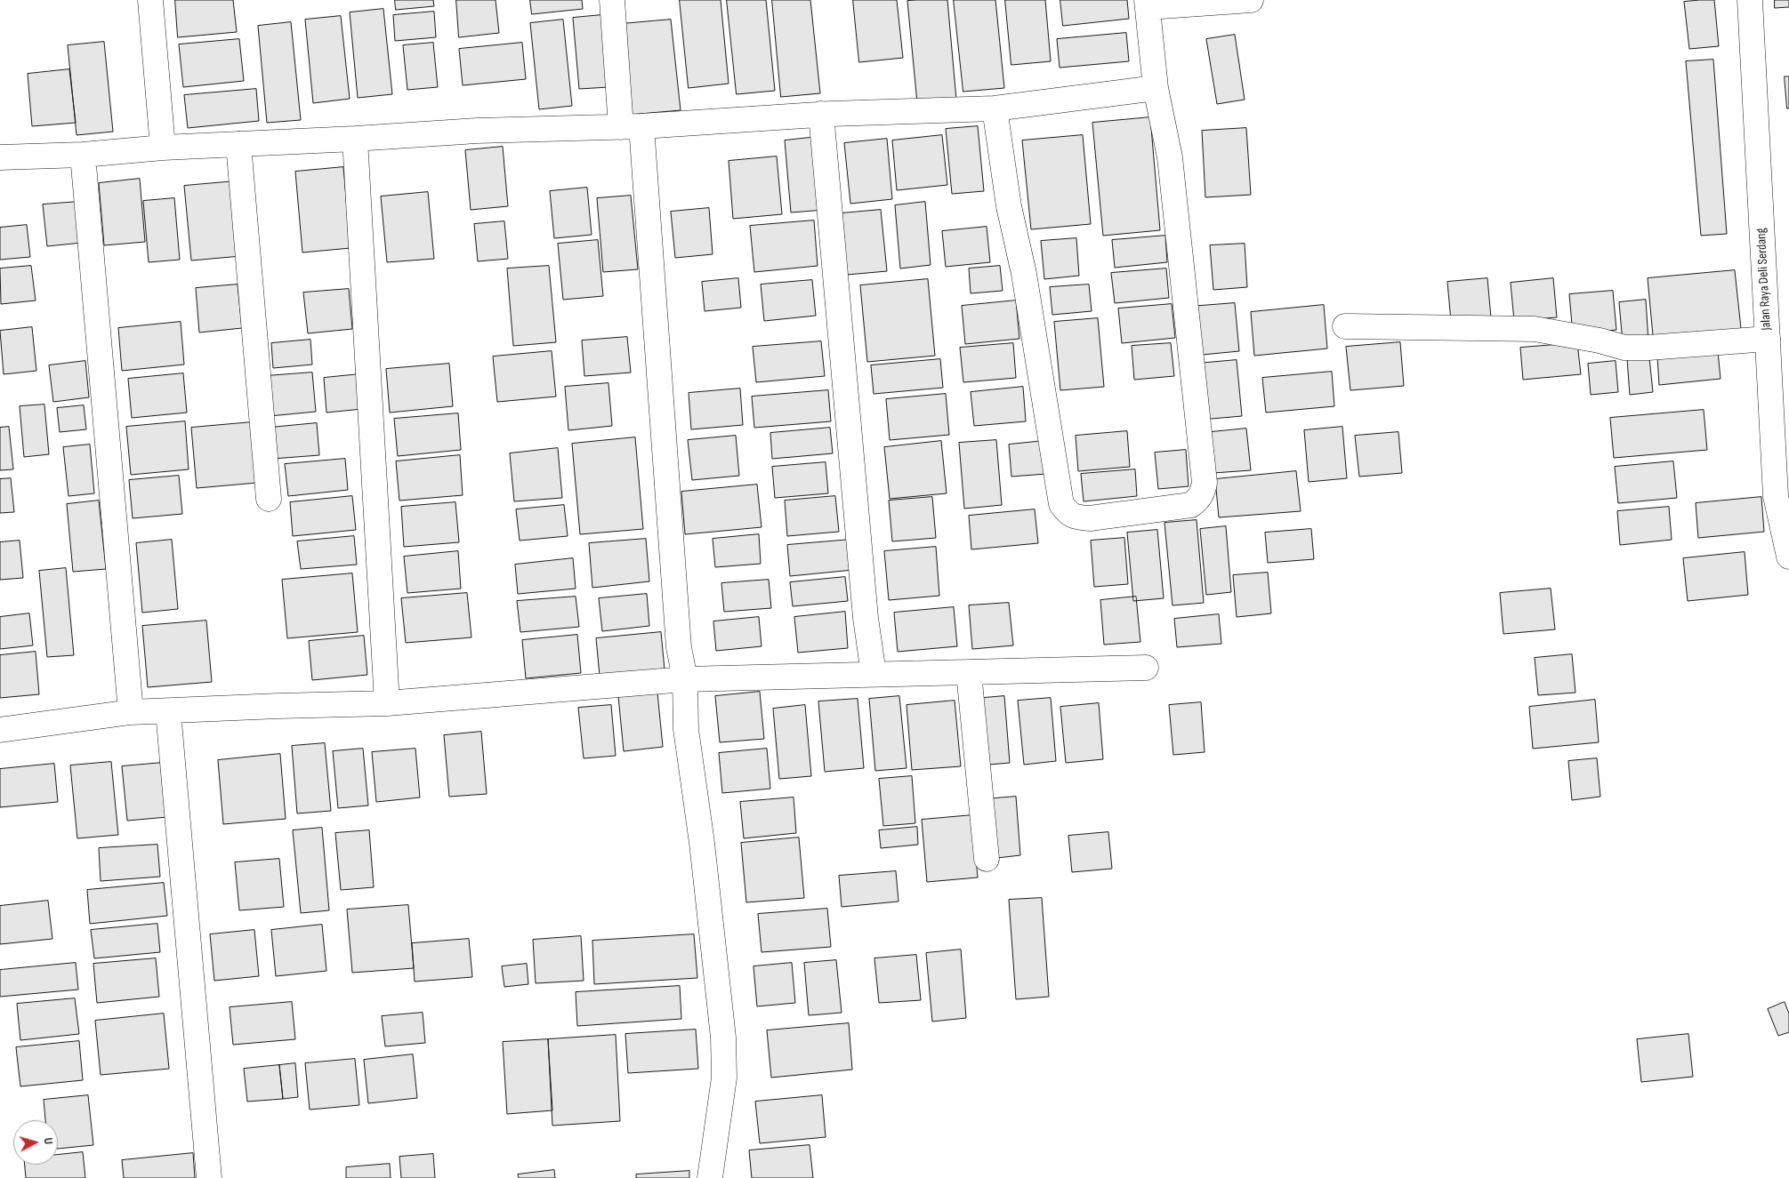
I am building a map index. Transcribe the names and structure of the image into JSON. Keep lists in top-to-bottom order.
{
  "streets": {
    "street": ["Jalan Raya Deli Serdang"]
  },
  "north": "right"
}
